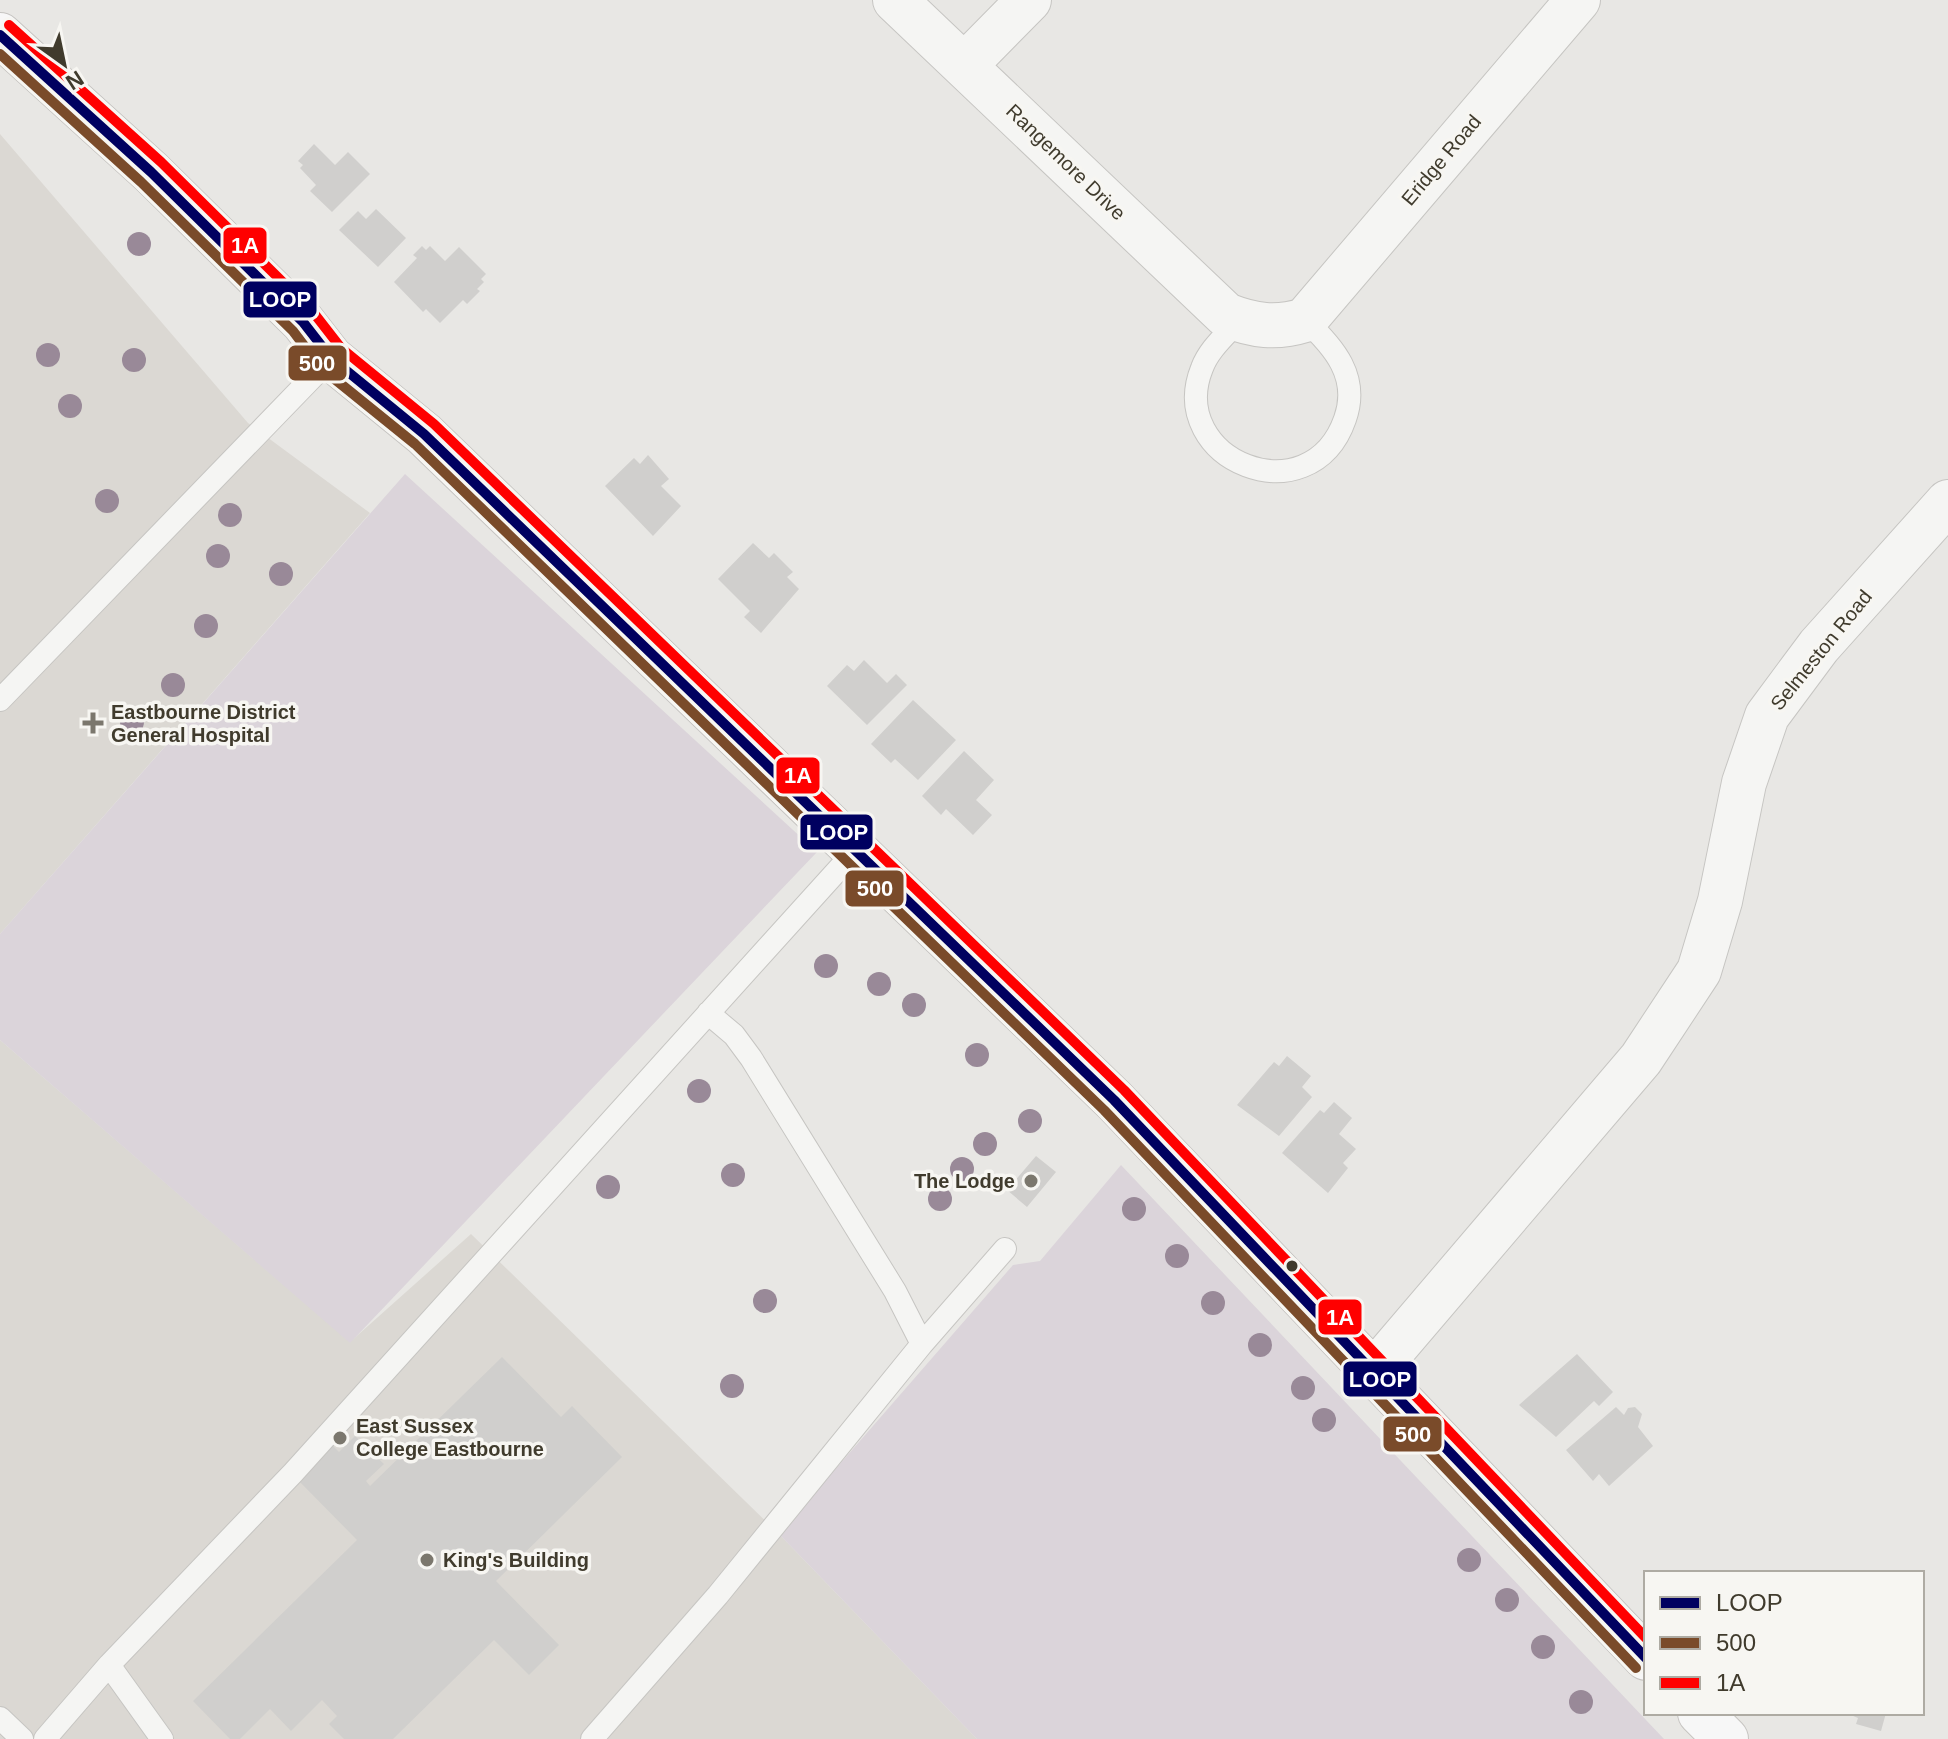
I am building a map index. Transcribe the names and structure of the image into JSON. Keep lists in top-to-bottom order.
{
  "streets": {
    "street": ["Eridge Road", "Rangemore Drive", "Selmeston Road"]
  },
  "crossings": [
    ["Eridge Road", "Rangemore Drive"]
  ],
  "places": {
    "health": ["Eastbourne District General Hospital"],
    "other": ["The Lodge", "East Sussex College Eastbourne", "King's Building"]
  },
  "lines": ["transit line 1A", "transit line LOOP", "transit line 500"],
  "legend": ["LOOP", "500", "1A"],
  "north": "bottom right"
}
